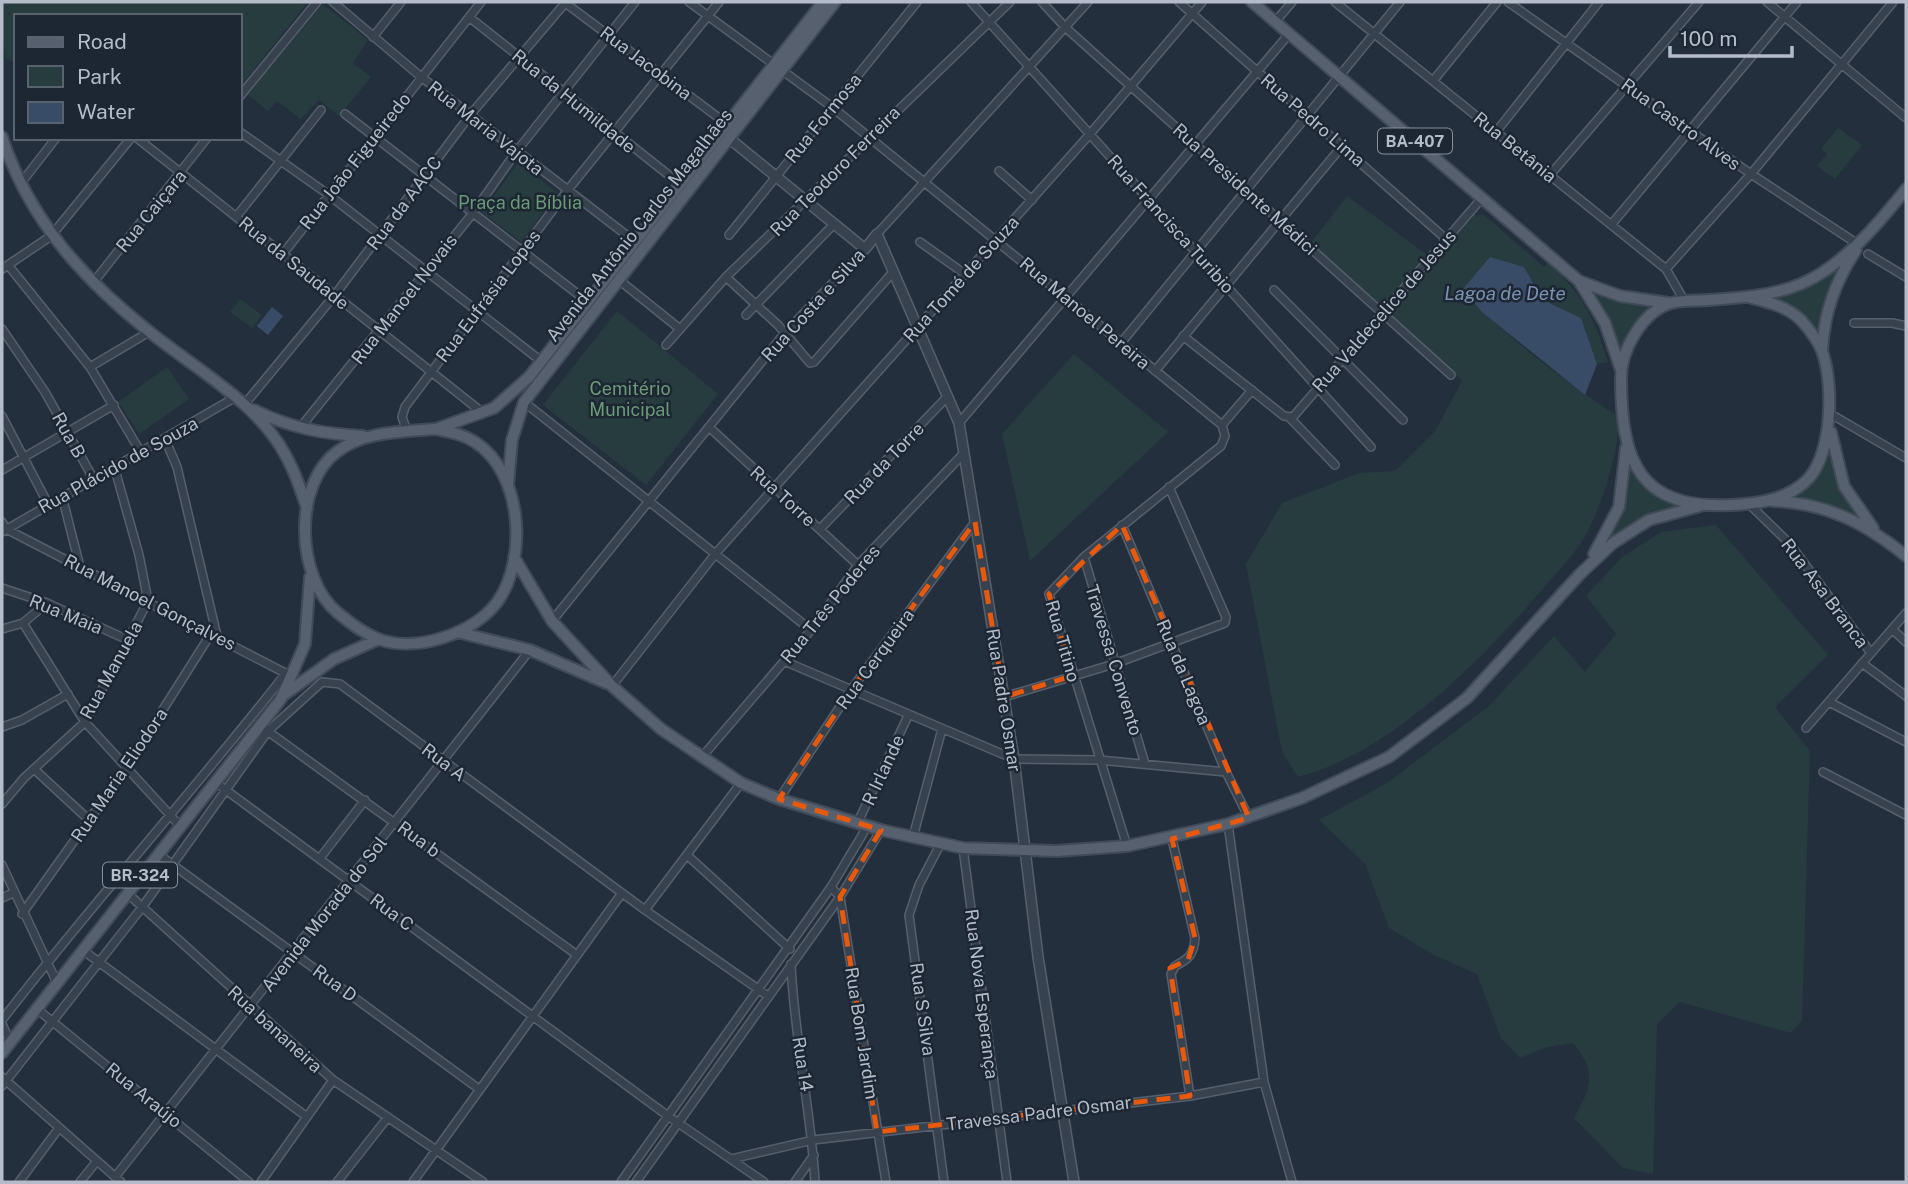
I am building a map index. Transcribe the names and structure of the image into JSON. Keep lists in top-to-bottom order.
{
  "streets": {
    "main road": ["BA-407", "Avenida Antônio Carlos Magalhães", "BR-324"],
    "street": [
      "Rua Jacobina",
      "Rua da Humildade",
      "Rua Formosa",
      "Rua Pedro Lima",
      "Rua Castro Alves",
      "Rua Maria Vajota",
      "Rua Betânia",
      "Rua João Figueiredo",
      "Rua Teodoro Ferreira",
      "Rua Presidente Médici",
      "Rua da AACC",
      "Rua Caiçara",
      "Rua Francisca Turibio",
      "Rua da Saudade",
      "Rua Tomé de Souza",
      "Rua Eufrásia Lopes",
      "Rua Manoel Novais",
      "Rua Costa e Silva",
      "Rua Valdecelice de Jesus",
      "Rua Manoel Pereira",
      "Rua B",
      "Rua da Torre",
      "Rua Plácido de Souza",
      "Rua Torre",
      "Rua Asa Branca",
      "Rua Manoel Gonçalves",
      "Rua Três Poderes",
      "Rua Maia",
      "Rua Titino",
      "Rua Cerqueira",
      "Travessa Convento",
      "Rua Manuela",
      "Rua da Lagoa",
      "Rua Padre Osmar",
      "Rua A",
      "R Irlande",
      "Rua Maria Eliodora",
      "Rua b",
      "Rua C",
      "Avenida Morada do Sol",
      "Rua D",
      "Rua Nova Esperança",
      "Rua S Silva",
      "Rua bananeira",
      "Rua Bom Jardim",
      "Rua 14",
      "Rua Araújo",
      "Travessa Padre Osmar"
    ]
  },
  "crossings": [
    ["Rua Jacobina", "Rua da AACC"],
    ["Rua Jacobina", "Avenida Antônio Carlos Magalhães"],
    ["Rua Jacobina", "Rua Eufrásia Lopes"],
    ["Rua Jacobina", "Rua Manoel Novais"],
    ["Rua da Humildade", "Rua João Figueiredo"],
    ["Rua da Humildade", "Rua da AACC"],
    ["Rua da Humildade", "Avenida Antônio Carlos Magalhães"],
    ["Rua da Humildade", "Rua Eufrásia Lopes"],
    ["Rua da Humildade", "Rua Manoel Novais"],
    ["Rua Formosa", "Rua Manoel Pereira"],
    ["Rua Pedro Lima", "Rua Tomé de Souza"],
    ["Rua Pedro Lima", "Rua Valdecelice de Jesus"],
    ["Rua Maria Vajota", "Rua João Figueiredo"],
    ["Rua Maria Vajota", "Rua da AACC"],
    ["Rua Maria Vajota", "Avenida Antônio Carlos Magalhães"],
    ["Rua Maria Vajota", "Rua Eufrásia Lopes"],
    ["Rua Maria Vajota", "Rua Manoel Novais"],
    ["BA-407", "Rua Betânia"],
    ["BA-407", "Rua Valdecelice de Jesus"],
    ["BA-407", "Rua Asa Branca"],
    ["Rua Betânia", "Rua Asa Branca"],
    ["Rua João Figueiredo", "Rua da Saudade"],
    ["Rua Teodoro Ferreira", "Rua Francisca Turibio"],
    ["Rua Teodoro Ferreira", "Rua Manoel Pereira"],
    ["Rua Presidente Médici", "Rua Tomé de Souza"],
    ["Rua Presidente Médici", "Rua Costa e Silva"],
    ["Rua Presidente Médici", "Rua Valdecelice de Jesus"],
    ["Rua da AACC", "Rua da Saudade"],
    ["Rua Caiçara", "Rua da Saudade"],
    ["Rua Francisca Turibio", "Rua Tomé de Souza"],
    ["Rua Francisca Turibio", "Rua Costa e Silva"],
    ["Rua Francisca Turibio", "Rua Valdecelice de Jesus"],
    ["Avenida Antônio Carlos Magalhães", "Rua da Saudade"],
    ["Avenida Antônio Carlos Magalhães", "Rua Eufrásia Lopes"],
    ["Avenida Antônio Carlos Magalhães", "Rua Manoel Pereira"],
    ["Rua da Saudade", "Rua Eufrásia Lopes"],
    ["Rua da Saudade", "Rua Manoel Novais"],
    ["Rua Tomé de Souza", "Rua Manoel Pereira"],
    ["Rua Tomé de Souza", "Rua Torre"],
    ["Rua Tomé de Souza", "Rua Padre Osmar"],
    ["Rua Eufrásia Lopes", "Rua Manoel Pereira"],
    ["Rua Costa e Silva", "Rua Manoel Pereira"],
    ["Rua Costa e Silva", "Rua Torre"],
    ["Rua Costa e Silva", "Rua Padre Osmar"],
    ["Rua Manoel Pereira", "Rua Titino"],
    ["Rua B", "Rua Plácido de Souza"],
    ["Rua da Torre", "Rua Torre"],
    ["Rua da Torre", "Rua Padre Osmar"],
    ["Rua Plácido de Souza", "Rua Manoel Gonçalves"],
    ["Rua Plácido de Souza", "Rua Manuela"],
    ["Rua Torre", "Rua Três Poderes"],
    ["Rua Manoel Gonçalves", "Rua Manuela"],
    ["Rua Manoel Gonçalves", "Rua Maria Eliodora"],
    ["Rua Três Poderes", "Rua Padre Osmar"],
    ["Rua Maia", "Rua Manuela"],
    ["Rua Titino", "Travessa Convento"],
    ["Rua Titino", "Rua da Lagoa"],
    ["Rua Cerqueira", "Rua Padre Osmar"],
    ["Rua Padre Osmar", "Travessa Padre Osmar"],
    ["Rua A", "R Irlande"],
    ["Rua A", "Rua b"],
    ["Rua A", "BR-324"],
    ["Rua A", "Rua C"],
    ["Rua A", "Avenida Morada do Sol"],
    ["Rua A", "Rua D"],
    ["Rua A", "Rua bananeira"],
    ["Rua A", "Rua Araújo"],
    ["R Irlande", "Rua C"],
    ["R Irlande", "Rua 14"],
    ["Rua b", "BR-324"],
    ["Rua b", "Avenida Morada do Sol"],
    ["BR-324", "Rua C"],
    ["BR-324", "Rua D"],
    ["BR-324", "Rua bananeira"],
    ["BR-324", "Rua Araújo"],
    ["Rua C", "Avenida Morada do Sol"],
    ["Rua C", "Travessa Padre Osmar"],
    ["Avenida Morada do Sol", "Rua D"],
    ["Avenida Morada do Sol", "Rua bananeira"],
    ["Avenida Morada do Sol", "Rua Araújo"],
    ["Rua Nova Esperança", "Travessa Padre Osmar"],
    ["Rua S Silva", "Travessa Padre Osmar"],
    ["Rua Bom Jardim", "Travessa Padre Osmar"],
    ["Rua 14", "Travessa Padre Osmar"]
  ],
  "water": ["Lagoa de Dete"],
  "parks": ["Praça da Bíblia", "Cemitério Municipal"],
  "legend": ["Road", "Park", "Water"],
  "scale_bar": "100 m"
}
